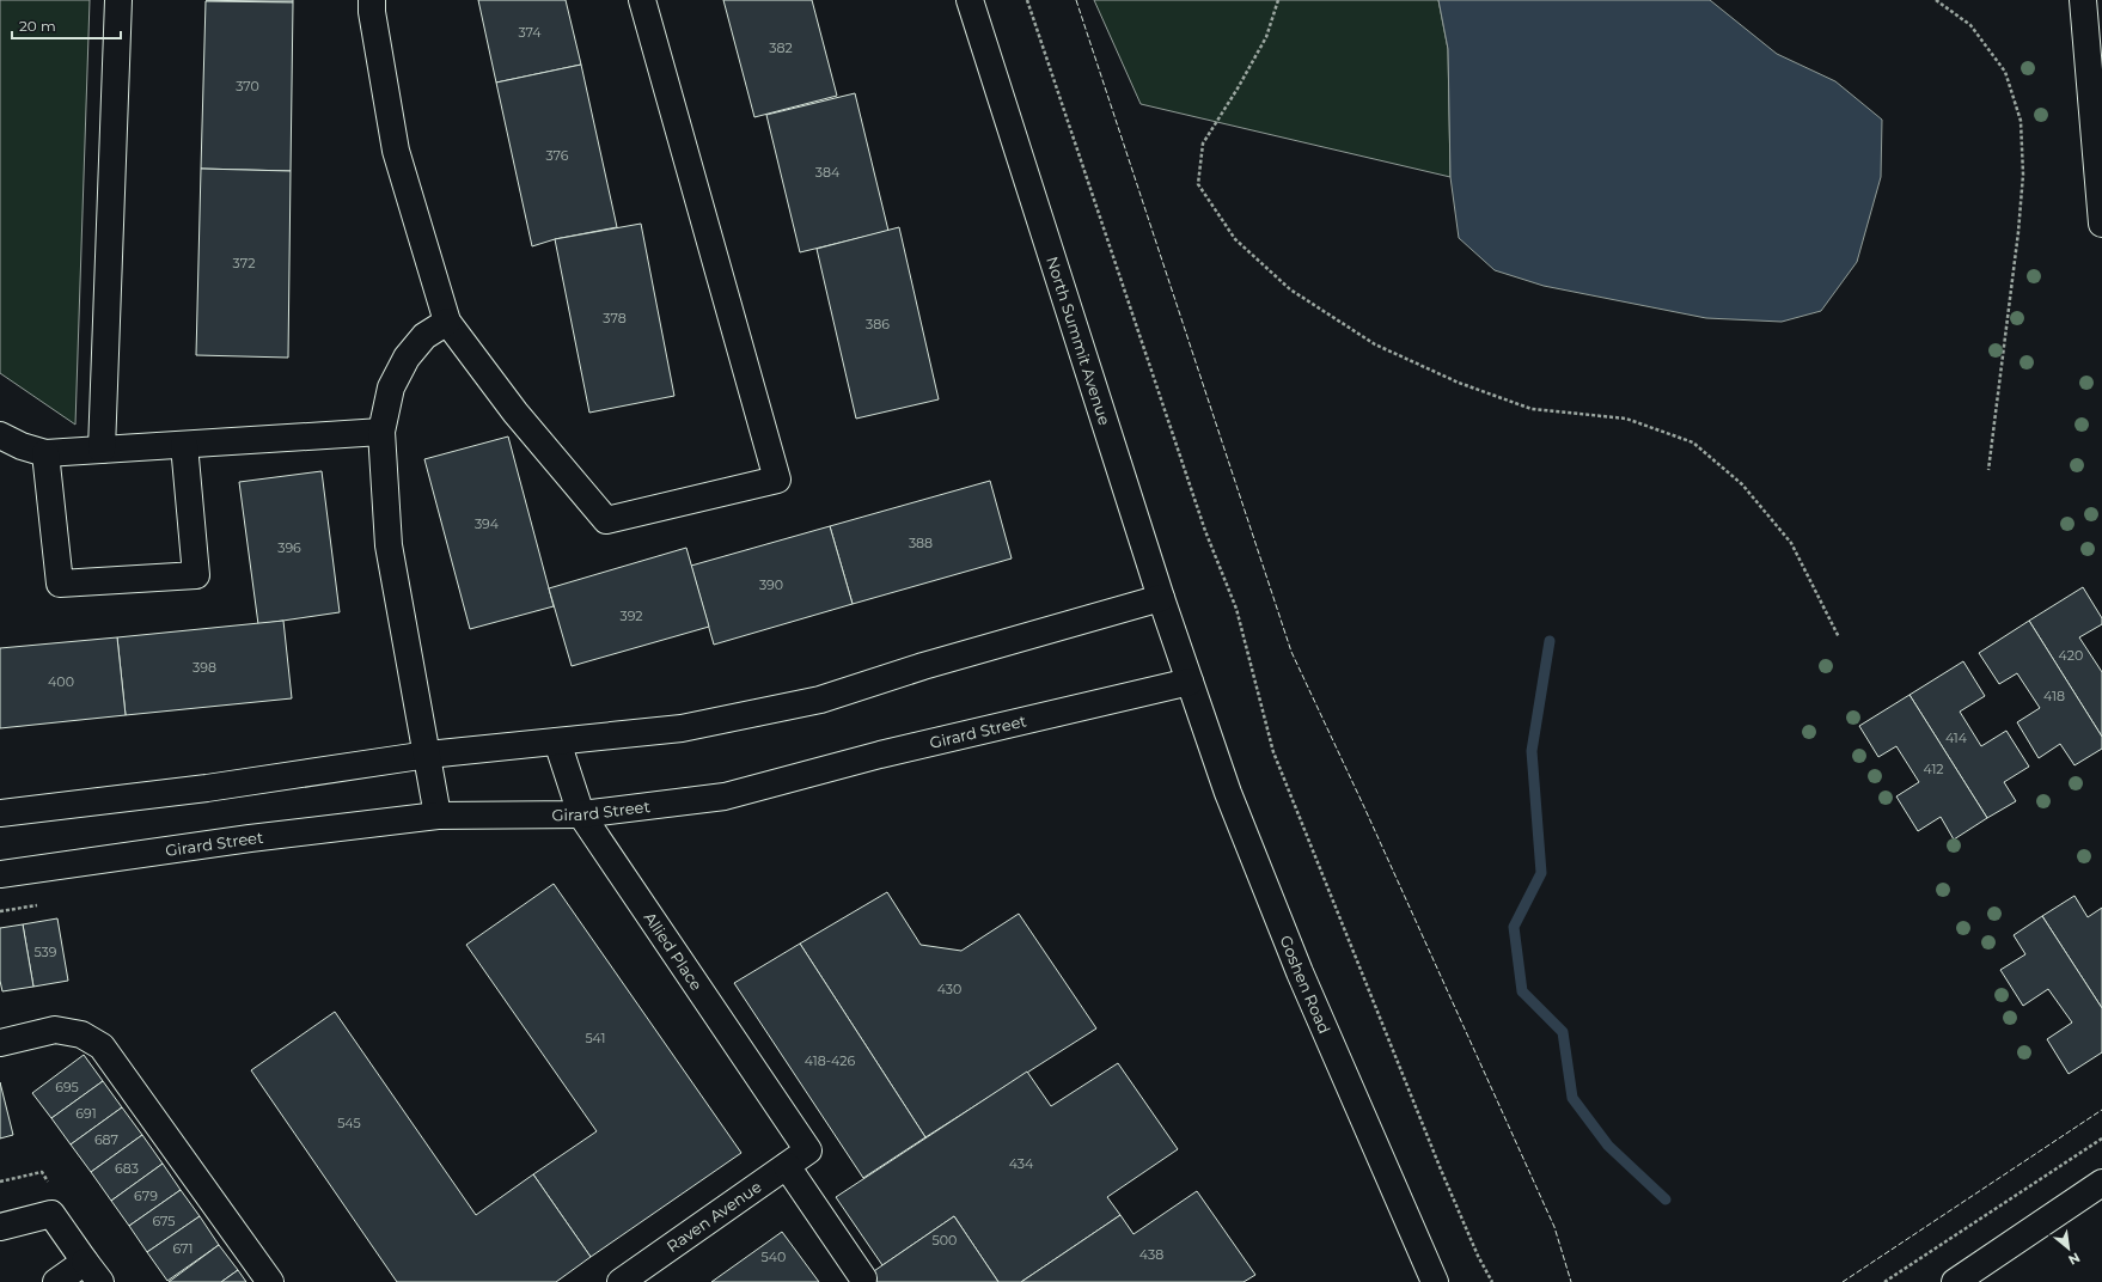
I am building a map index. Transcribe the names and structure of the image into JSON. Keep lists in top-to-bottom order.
{
  "streets": {
    "street": [
      "North Summit Avenue",
      "Girard Street",
      "Allied Place",
      "Goshen Road",
      "Raven Avenue"
    ]
  },
  "crossings": [
    ["North Summit Avenue", "Girard Street"],
    ["North Summit Avenue", "Goshen Road"],
    ["Girard Street", "Allied Place"],
    ["Girard Street", "Goshen Road"],
    ["Allied Place", "Raven Avenue"]
  ],
  "house_numbers": [
    "374",
    "382",
    "370",
    "376",
    "384",
    "372",
    "378",
    "386",
    "394",
    "388",
    "396",
    "390",
    "392",
    "420",
    "398",
    "400",
    "418",
    "414",
    "412",
    "539",
    "430",
    "541",
    "418-426",
    "695",
    "691",
    "545",
    "687",
    "434",
    "683",
    "679",
    "675",
    "500",
    "671",
    "438",
    "540"
  ],
  "scale_bar": "20 m",
  "north": "bottom right"
}
